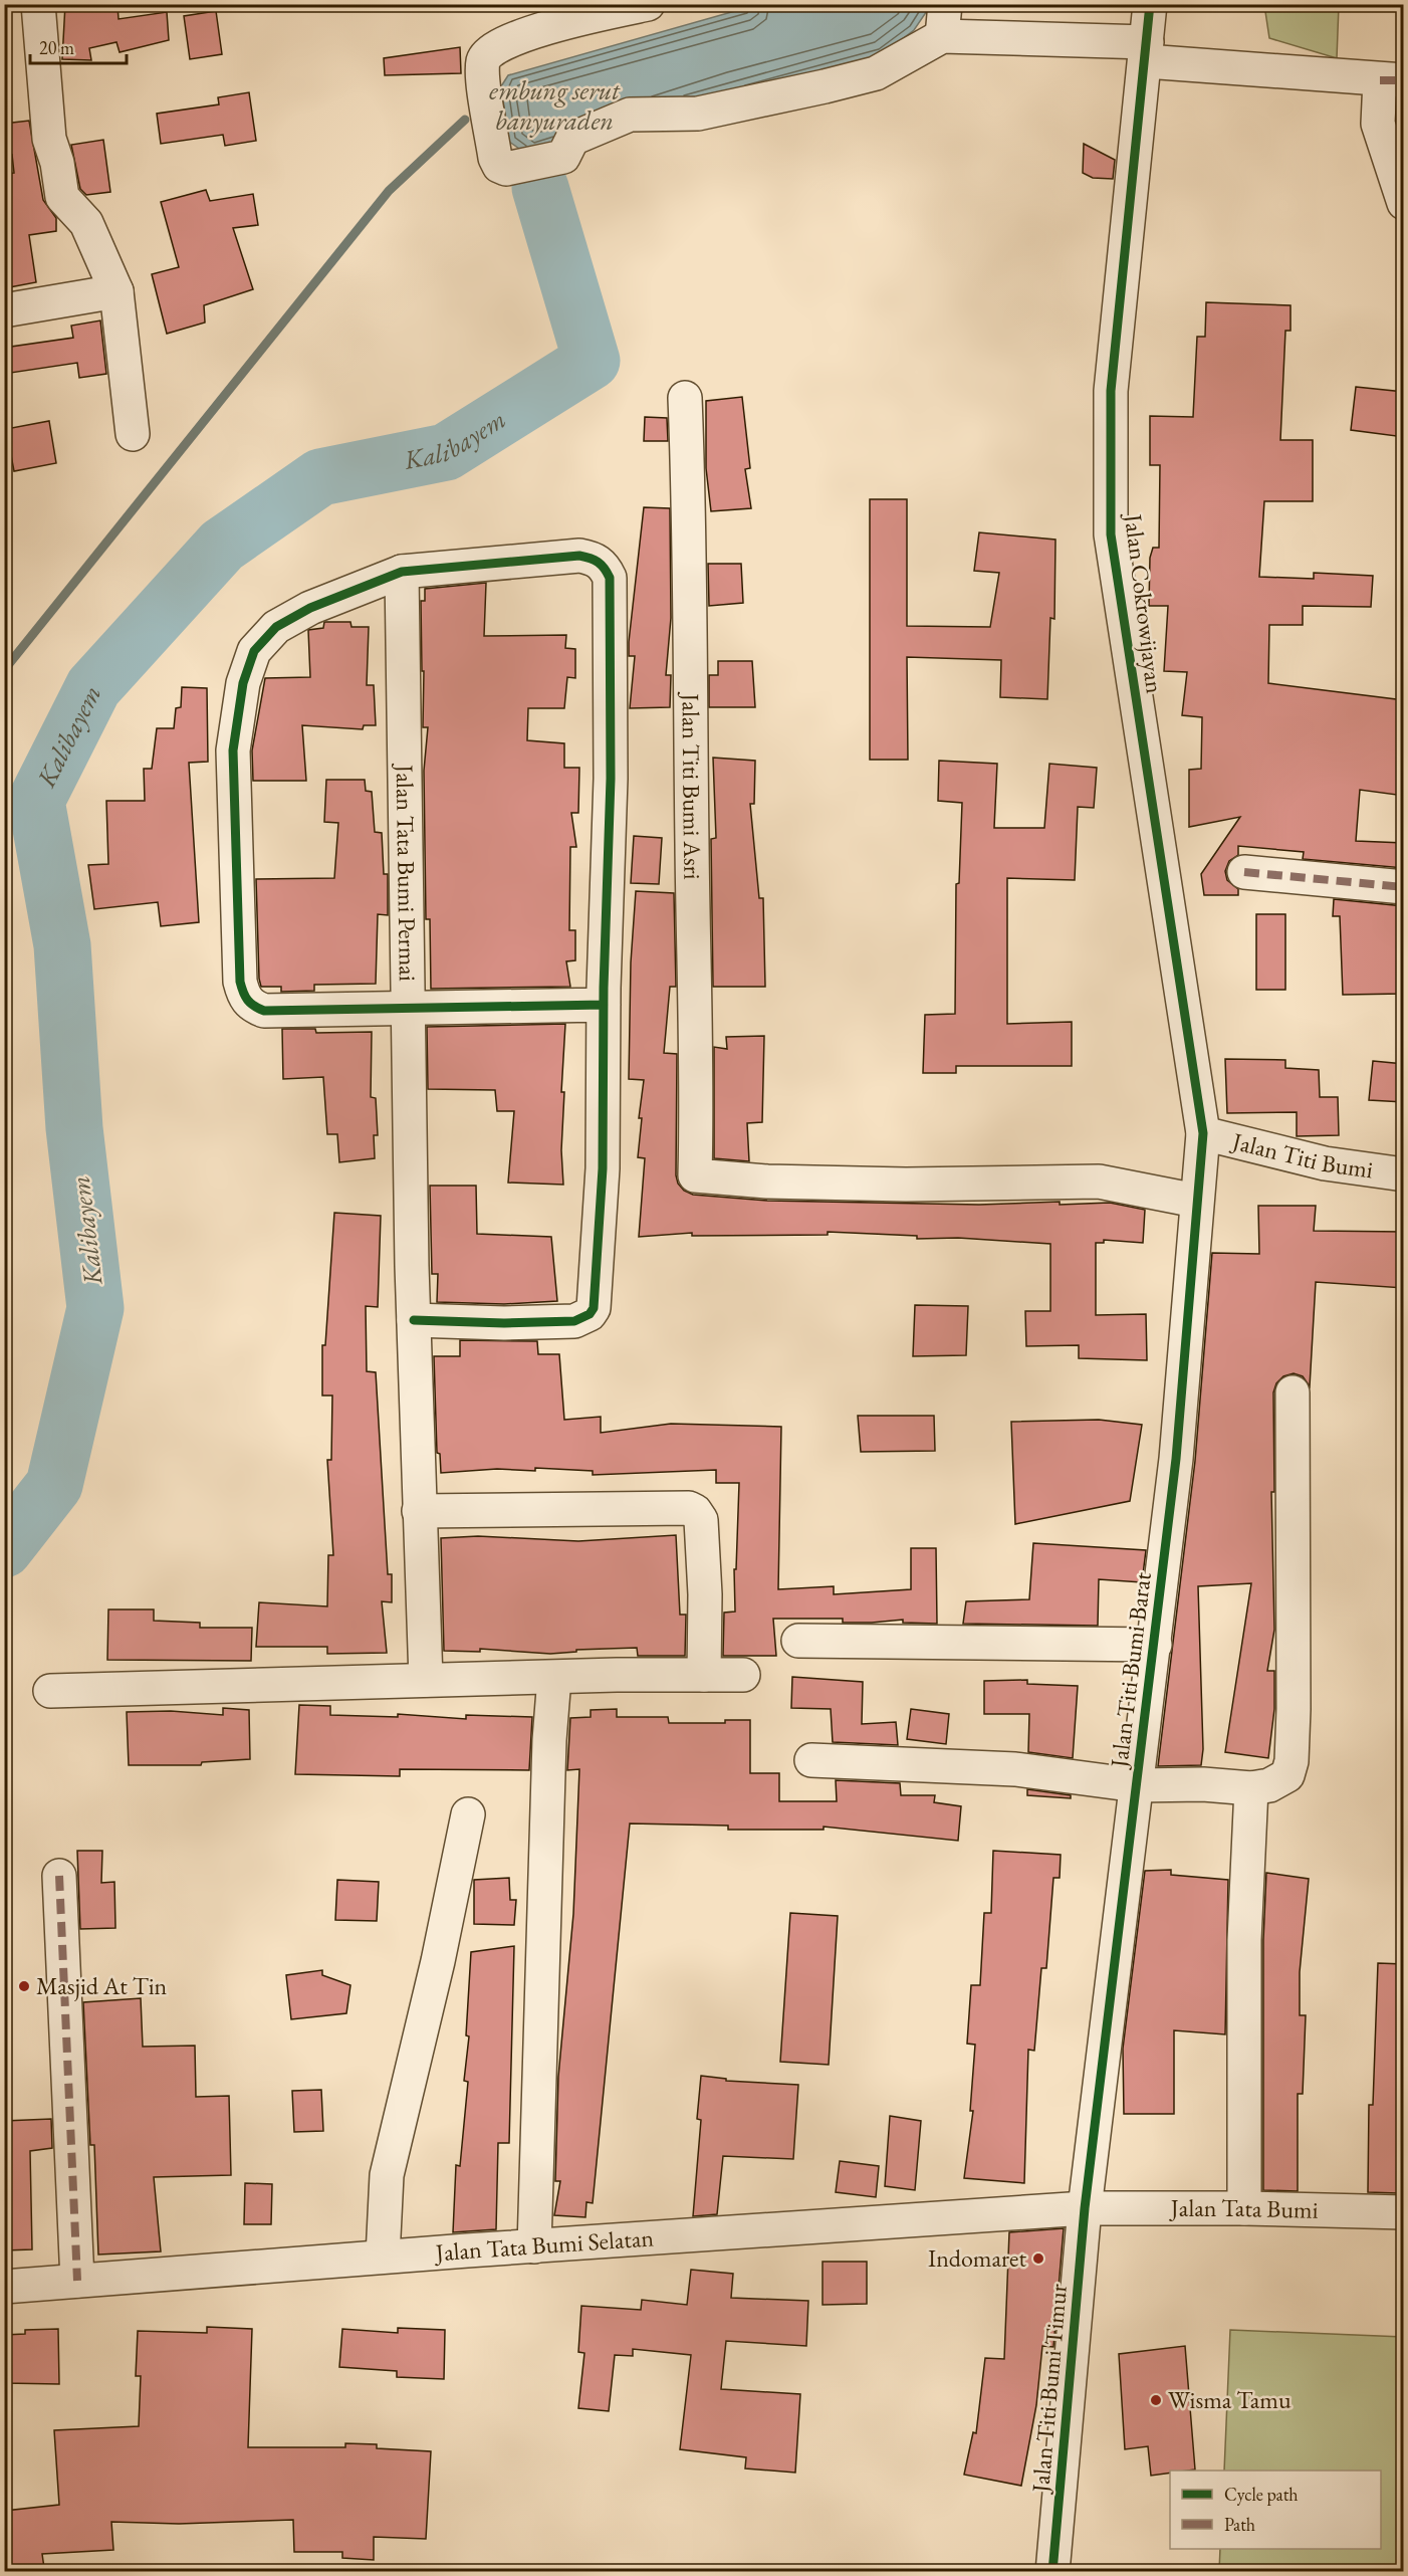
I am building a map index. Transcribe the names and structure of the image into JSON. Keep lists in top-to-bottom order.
{
  "streets": {
    "street": [
      "Jalan Cokrowijayan",
      "Jalan Titi Bumi Asri",
      "Jalan Tata Bumi Permai",
      "Jalan Titi Bumi",
      "Jalan Titi Bumi Barat",
      "Jalan Tata Bumi",
      "Jalan Tata Bumi Selatan",
      "Jalan Titi Bumi Timur"
    ]
  },
  "crossings": [
    ["Jalan Cokrowijayan", "Jalan Titi Bumi"],
    ["Jalan Cokrowijayan", "Jalan Titi Bumi Barat"],
    ["Jalan Titi Bumi Asri", "Jalan Titi Bumi Barat"],
    ["Jalan Titi Bumi", "Jalan Titi Bumi Barat"],
    ["Jalan Titi Bumi Barat", "Jalan Tata Bumi"],
    ["Jalan Titi Bumi Barat", "Jalan Tata Bumi Selatan"],
    ["Jalan Titi Bumi Barat", "Jalan Titi Bumi Timur"],
    ["Jalan Tata Bumi", "Jalan Tata Bumi Selatan"],
    ["Jalan Tata Bumi", "Jalan Titi Bumi Timur"],
    ["Jalan Tata Bumi Selatan", "Jalan Titi Bumi Timur"]
  ],
  "water": ["embung serut banyuraden", "Kalibayem"],
  "places": ["Masjid At Tin", "Indomaret", "Wisma Tamu"],
  "legend": ["Cycle path", "Path"],
  "scale_bar": "20 m"
}
